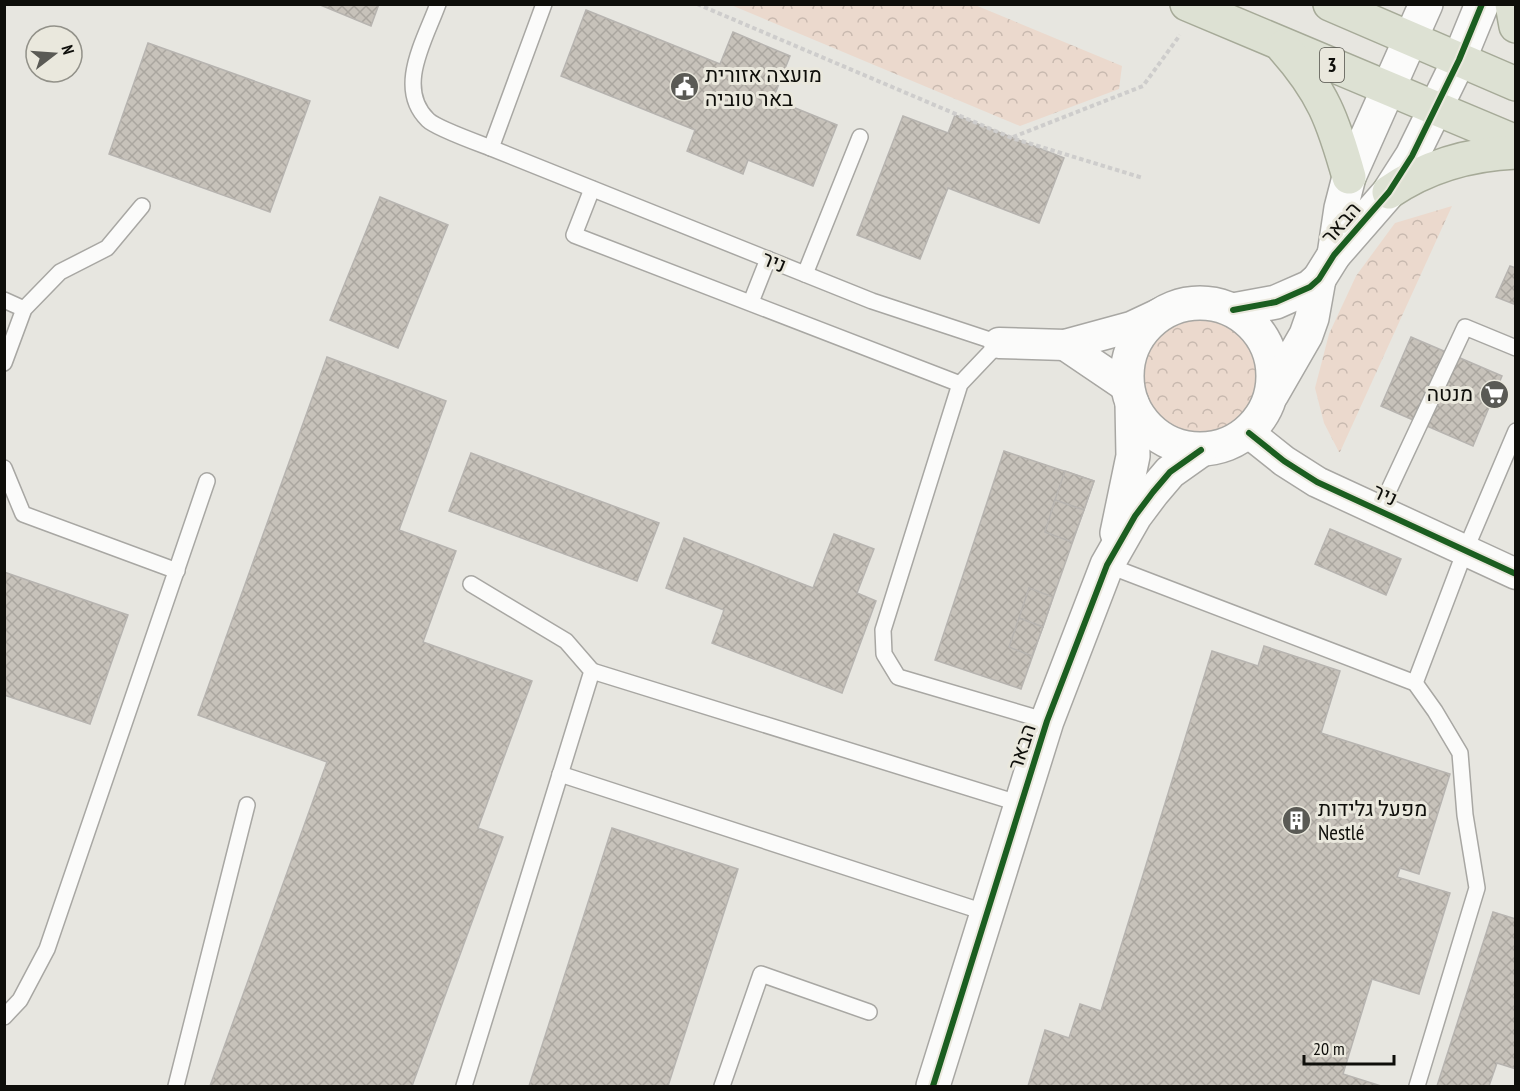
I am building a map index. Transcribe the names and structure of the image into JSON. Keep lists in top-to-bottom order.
{
  "streets": {
    "highway": ["3"],
    "street": ["הבאר", "ניר"]
  },
  "crossings": [
    ["3", "הבאר"],
    ["הבאר", "ניר"]
  ],
  "places": {
    "public building": ["מועצה אזורית באר טוביה"],
    "supermarket": ["מנטה"],
    "building": ["מפעל גלידות Nestlé"]
  },
  "scale_bar": "20 m",
  "north": "right"
}
